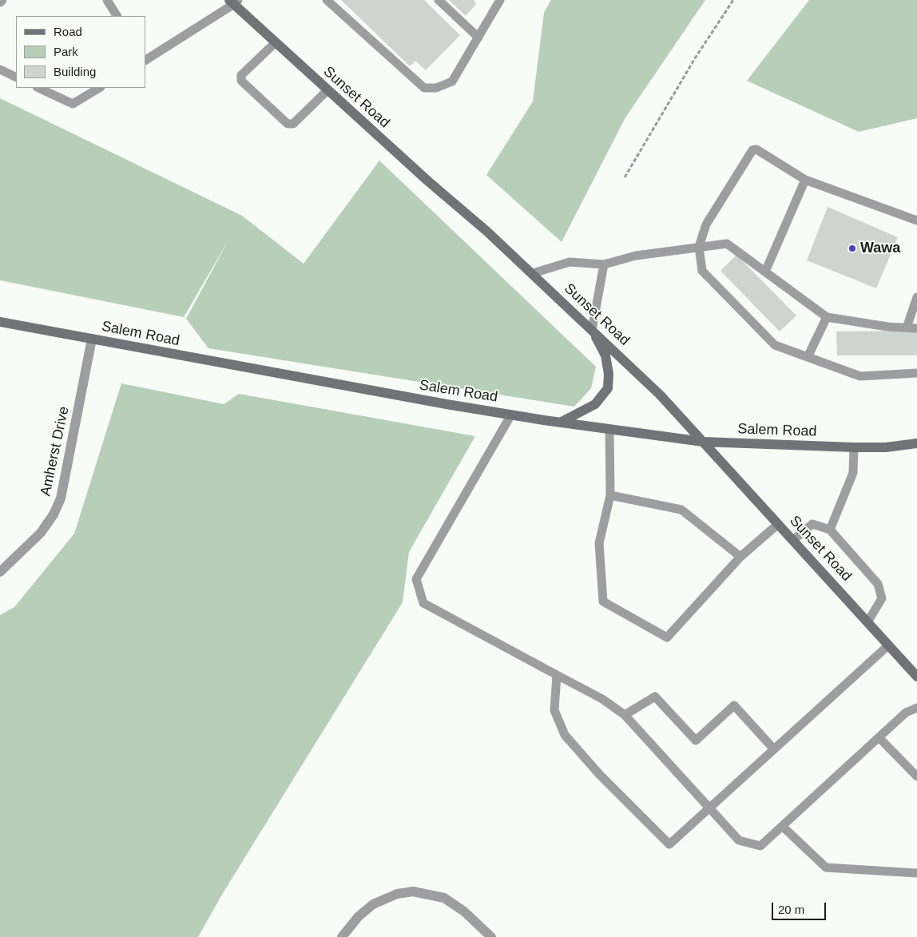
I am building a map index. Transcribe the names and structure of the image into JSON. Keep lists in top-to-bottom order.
{
  "streets": {
    "street": ["Sunset Road", "Salem Road", "Amherst Drive"]
  },
  "crossings": [
    ["Sunset Road", "Salem Road"],
    ["Salem Road", "Amherst Drive"]
  ],
  "places": ["Wawa"],
  "legend": ["Road", "Park", "Building"],
  "scale_bar": "20 m"
}
